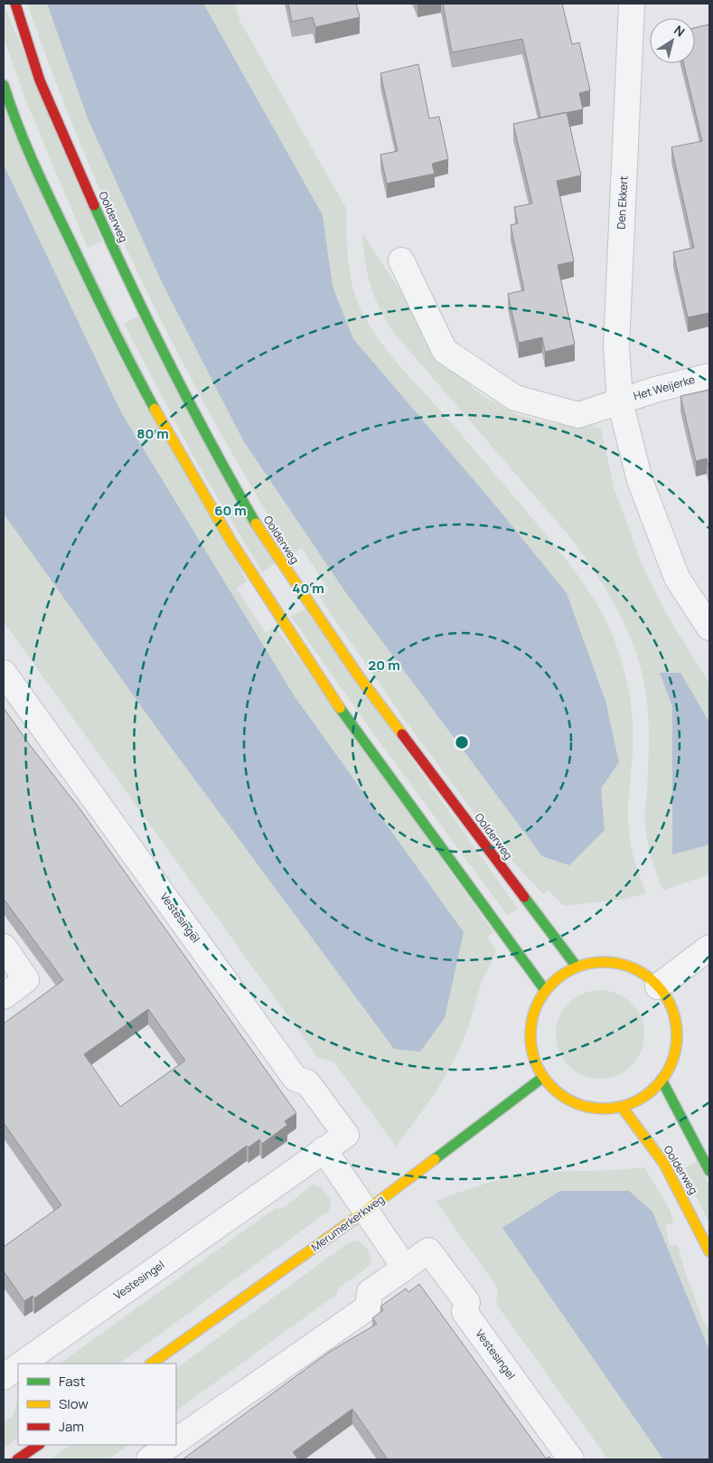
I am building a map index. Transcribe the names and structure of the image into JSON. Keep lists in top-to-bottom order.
{
  "streets": {
    "street": [
      "Den Ekkert",
      "Oolderweg",
      "Het Weijerke",
      "Vestesingel",
      "Merumerkerkweg"
    ]
  },
  "crossings": [
    ["Den Ekkert", "Het Weijerke"],
    ["Oolderweg", "Merumerkerkweg"]
  ],
  "legend": ["Fast", "Slow", "Jam"],
  "north": "top right",
  "rings": [
    "80 m",
    "60 m",
    "40 m",
    "20 m"
  ]
}
